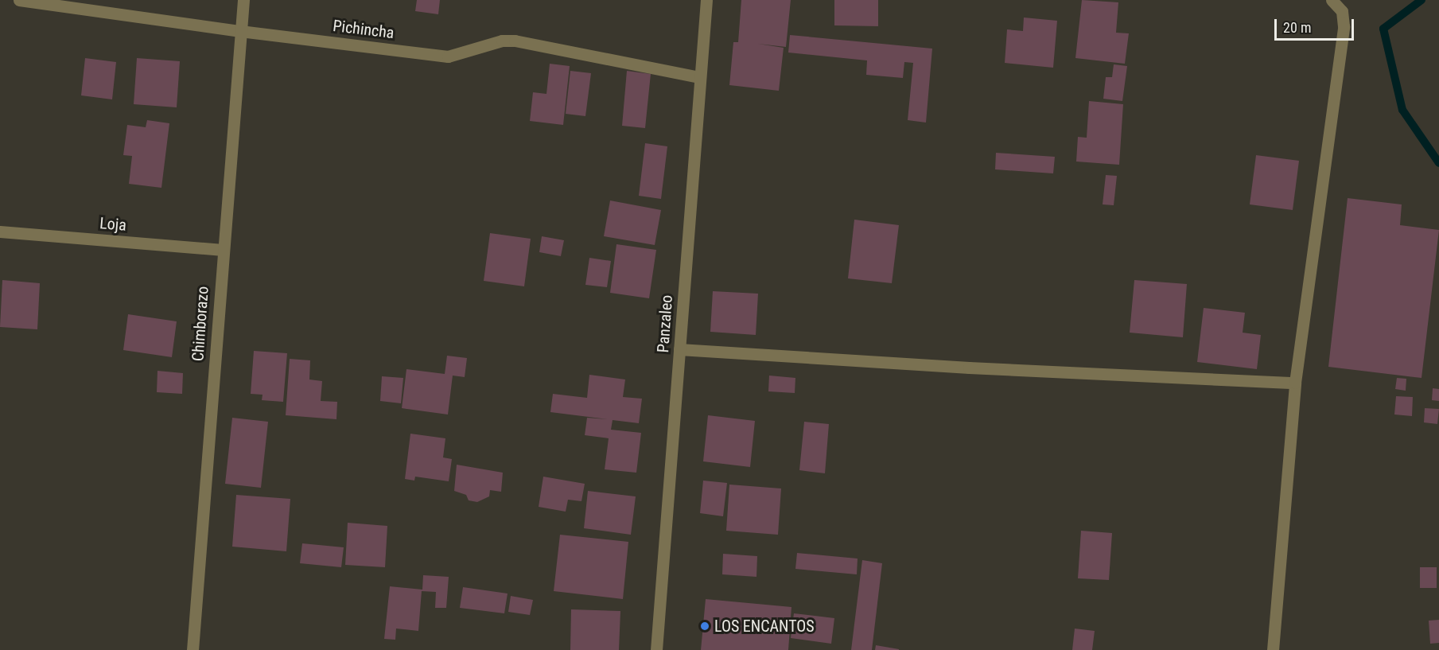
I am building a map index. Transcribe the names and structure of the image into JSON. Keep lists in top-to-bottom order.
{
  "streets": {
    "street": [
      "Pichincha",
      "Loja",
      "Chimborazo",
      "Panzaleo"
    ]
  },
  "crossings": [
    ["Pichincha", "Chimborazo"],
    ["Pichincha", "Panzaleo"],
    ["Loja", "Chimborazo"]
  ],
  "places": ["LOS ENCANTOS"],
  "scale_bar": "20 m"
}
